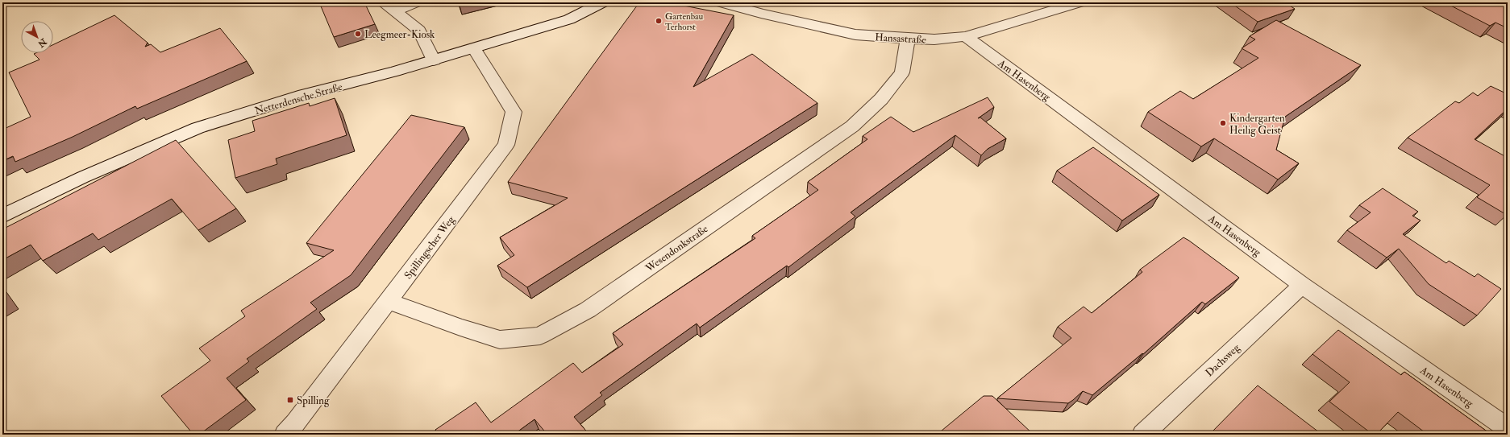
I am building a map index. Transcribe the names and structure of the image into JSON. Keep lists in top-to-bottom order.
{
  "streets": {
    "street": [
      "Hansastraße",
      "Am Hasenberg",
      "Netterdensche Straße",
      "Spillingscher Weg",
      "Wesendonkstraße",
      "Dachsweg"
    ]
  },
  "crossings": [
    ["Hansastraße", "Am Hasenberg"],
    ["Hansastraße", "Wesendonkstraße"],
    ["Am Hasenberg", "Dachsweg"],
    ["Netterdensche Straße", "Spillingscher Weg"],
    ["Spillingscher Weg", "Wesendonkstraße"]
  ],
  "places": {
    "other": ["Gartenbau Terhorst", "Leegmeer-Kiosk", "Kindergarten Heilig Geist"],
    "transit": ["Spilling"]
  },
  "north": "bottom right"
}
